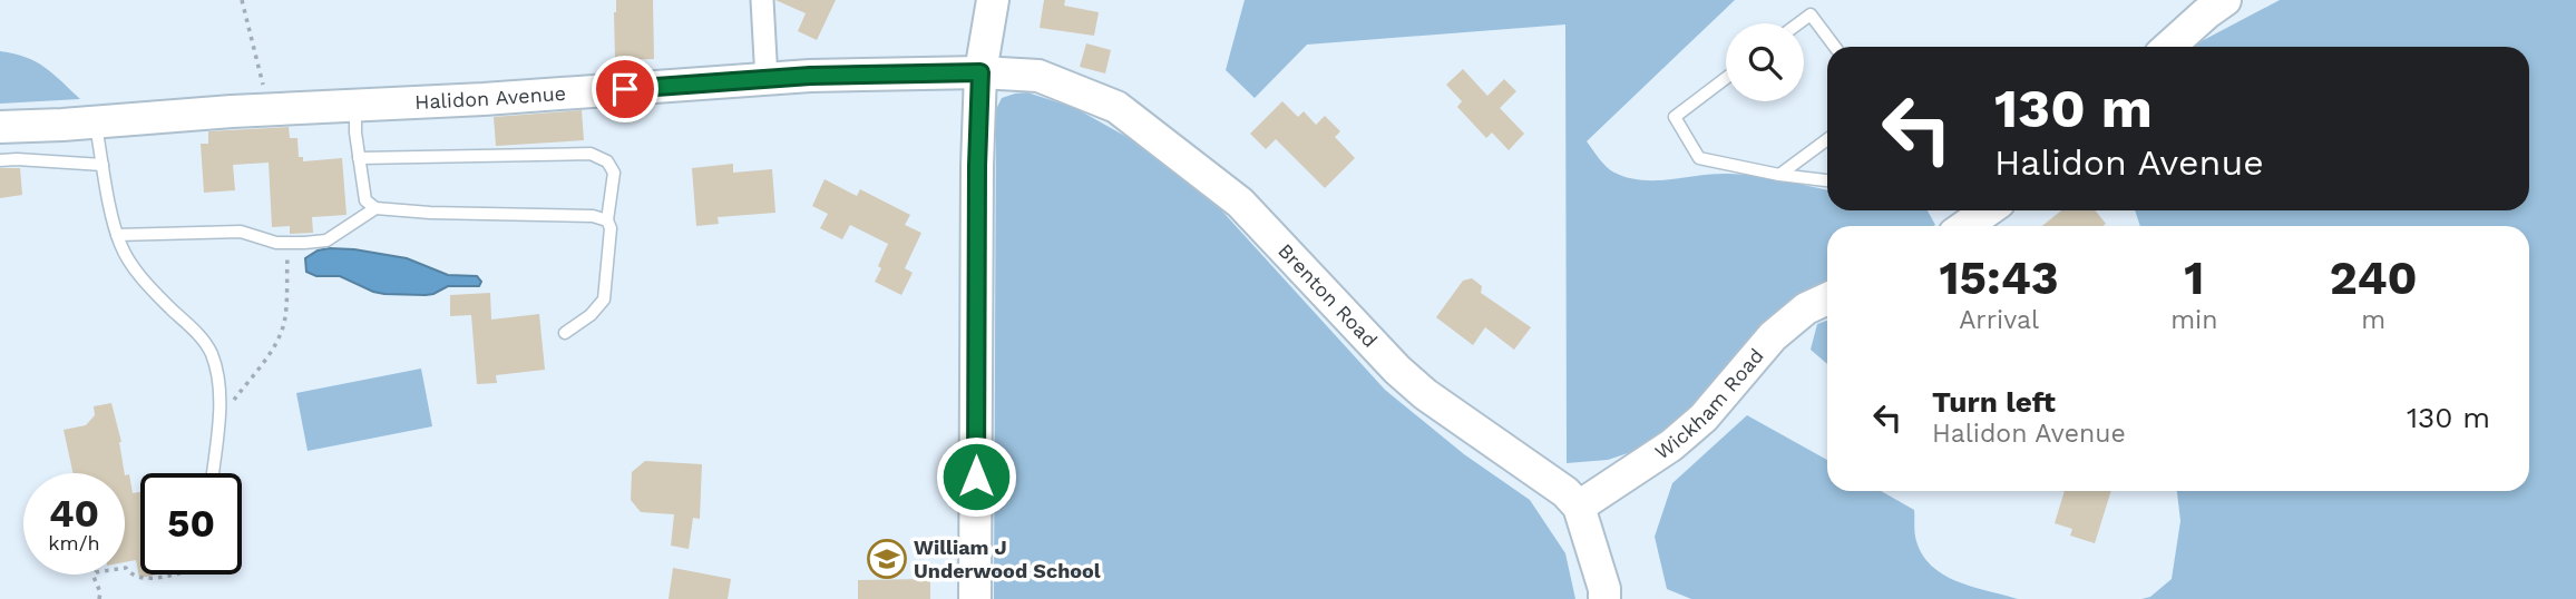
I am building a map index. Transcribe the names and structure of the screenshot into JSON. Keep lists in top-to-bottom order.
{
  "streets": {
    "main road": ["Halidon Avenue", "Brenton Road", "Wickham Road"]
  },
  "crossings": [
    ["Halidon Avenue", "Brenton Road"],
    ["Brenton Road", "Wickham Road"]
  ],
  "places": {
    "school or university": ["William J Underwood School"]
  },
  "page": {
    "turn": ["130 m", "Halidon Avenue"],
    "eta": [
      "15:43",
      "Arrival",
      "1",
      "min",
      "240",
      "m"
    ],
    "list": [
      {
        "name": "Turn left",
        "note": "Halidon Avenue",
        "value": "130 m"
      }
    ],
    "speed": "40 km/h",
    "limit": "50"
  }
}
